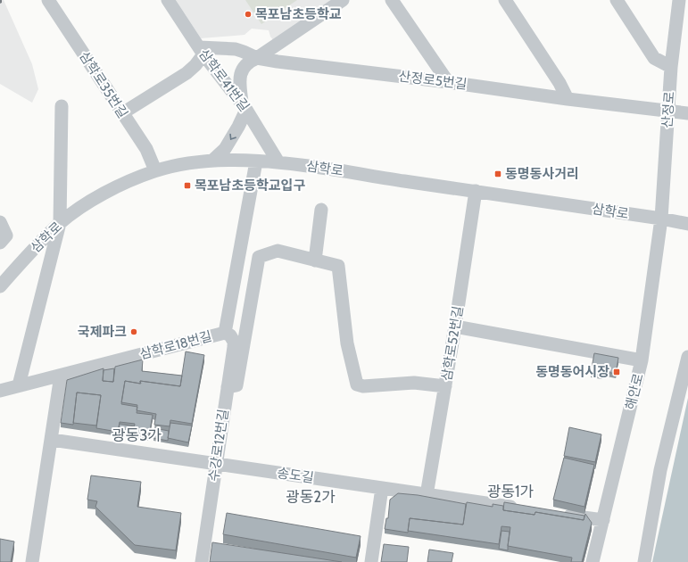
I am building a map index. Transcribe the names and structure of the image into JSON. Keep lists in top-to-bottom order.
{
  "streets": {
    "street": [
      "삼학로41번길",
      "산정로5번길",
      "삼학로35번길",
      "산정로",
      "삼학로",
      "삼학로52번길",
      "삼학로18번길",
      "해안로",
      "수강로12번길",
      "송도길"
    ]
  },
  "crossings": [
    ["삼학로41번길", "산정로5번길"],
    ["삼학로41번길", "삼학로"],
    ["산정로5번길", "산정로"],
    ["삼학로35번길", "삼학로"],
    ["산정로", "삼학로"],
    ["산정로", "해안로"],
    ["삼학로", "삼학로52번길"],
    ["삼학로", "삼학로18번길"],
    ["삼학로", "해안로"],
    ["삼학로52번길", "송도길"],
    ["삼학로18번길", "수강로12번길"],
    ["수강로12번길", "송도길"]
  ],
  "districts": ["광동3가", "광동1가", "광동2가"],
  "places": {
    "other": ["목포남초등학교", "국제파크"],
    "transit": ["동명동사거리", "목포남초등학교입구", "동명동어시장"]
  }
}
